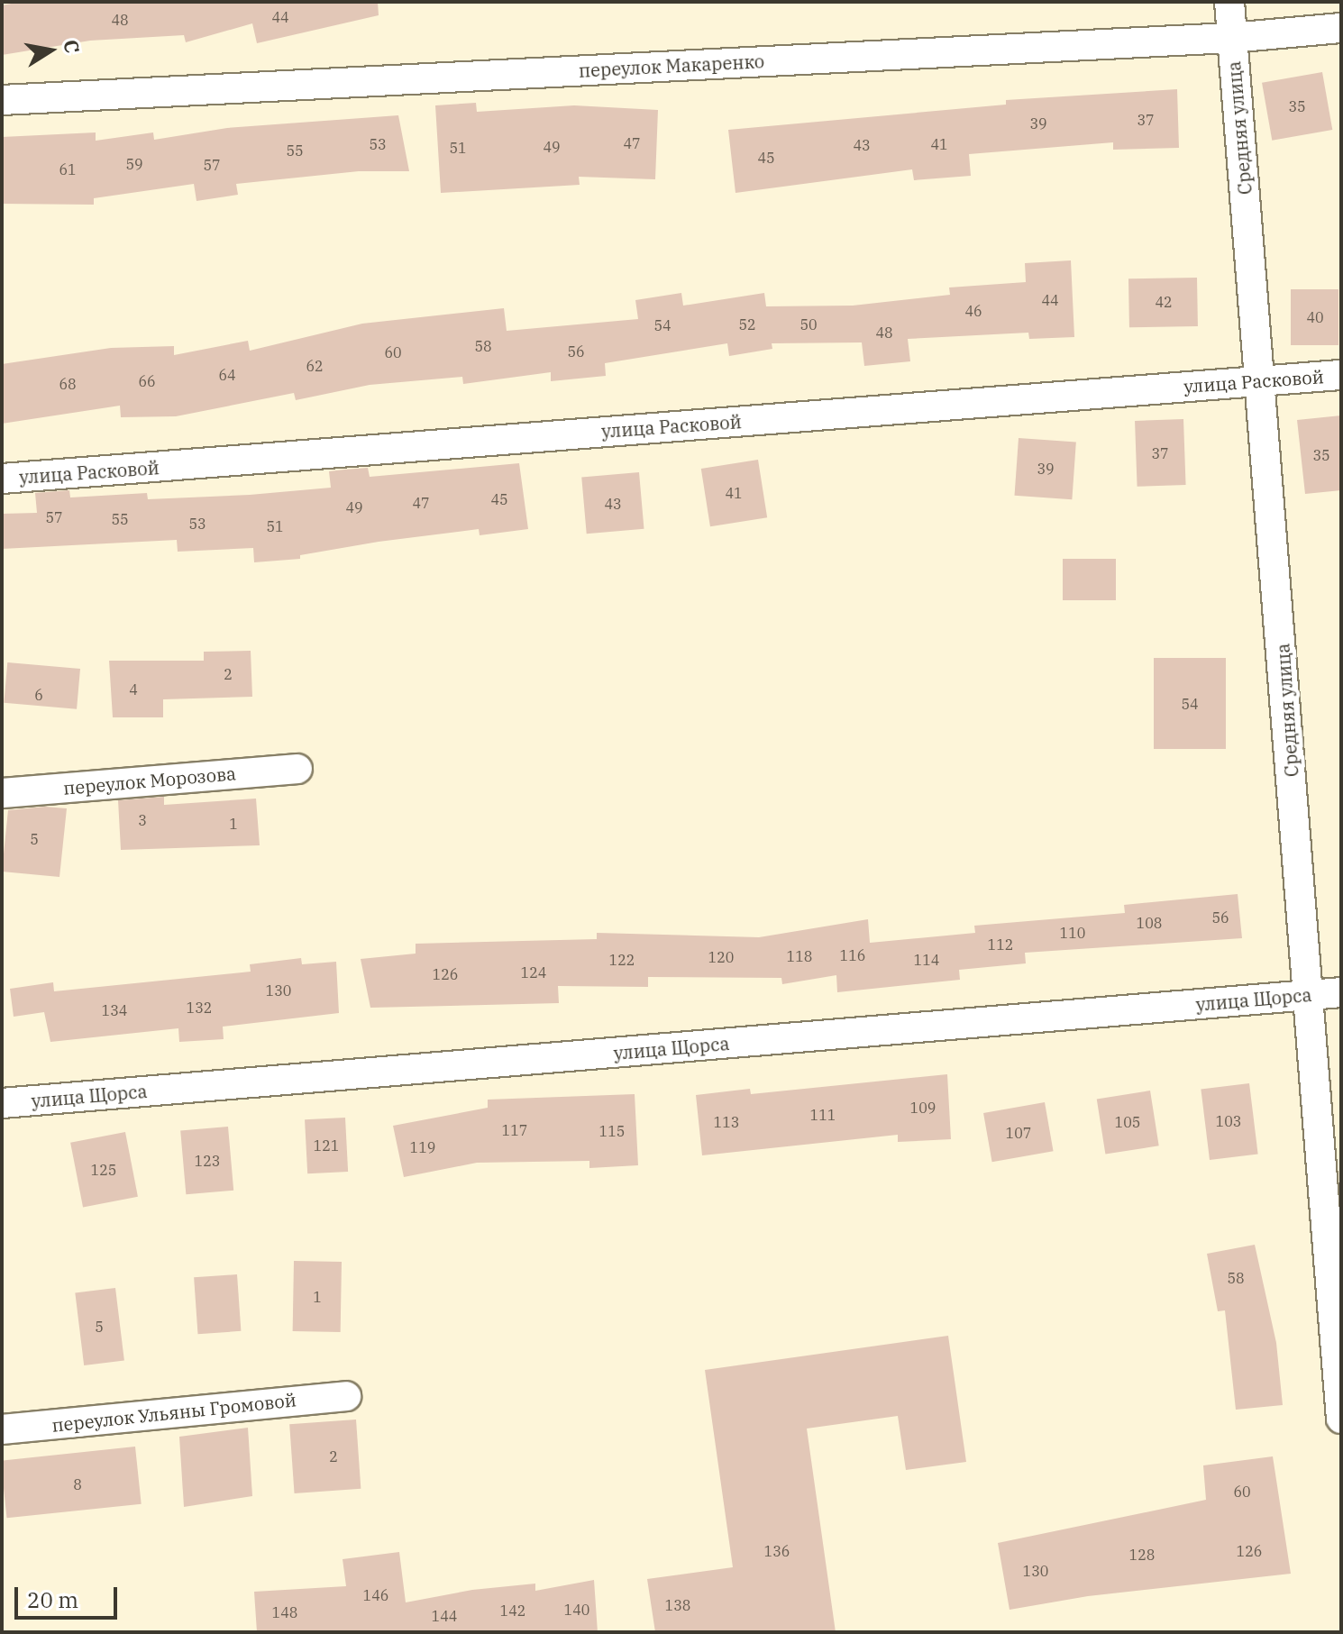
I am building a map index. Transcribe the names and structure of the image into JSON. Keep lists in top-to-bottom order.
{
  "streets": {
    "street": [
      "переулок Макаренко",
      "Средняя улица",
      "улица Расковой",
      "переулок Морозова",
      "улица Щорса",
      "переулок Ульяны Громовой"
    ]
  },
  "crossings": [
    ["переулок Макаренко", "Средняя улица"],
    ["Средняя улица", "улица Расковой"],
    ["Средняя улица", "улица Щорса"]
  ],
  "house_numbers": [
    "44",
    "48",
    "35",
    "37",
    "39",
    "47",
    "53",
    "41",
    "43",
    "49",
    "51",
    "55",
    "45",
    "59",
    "57",
    "61",
    "44",
    "42",
    "46",
    "40",
    "52",
    "50",
    "54",
    "48",
    "58",
    "56",
    "60",
    "62",
    "64",
    "66",
    "68",
    "37",
    "35",
    "39",
    "41",
    "45",
    "47",
    "43",
    "49",
    "57",
    "55",
    "53",
    "51",
    "2",
    "4",
    "6",
    "54",
    "3",
    "1",
    "5",
    "56",
    "108",
    "110",
    "112",
    "116",
    "118",
    "120",
    "122",
    "114",
    "124",
    "126",
    "130",
    "132",
    "134",
    "109",
    "111",
    "103",
    "113",
    "105",
    "117",
    "115",
    "107",
    "121",
    "119",
    "123",
    "125",
    "58",
    "1",
    "5",
    "2",
    "8",
    "60",
    "136",
    "126",
    "128",
    "130",
    "146",
    "138",
    "140",
    "142",
    "148",
    "144"
  ],
  "scale_bar": "20 m",
  "north": "right"
}
